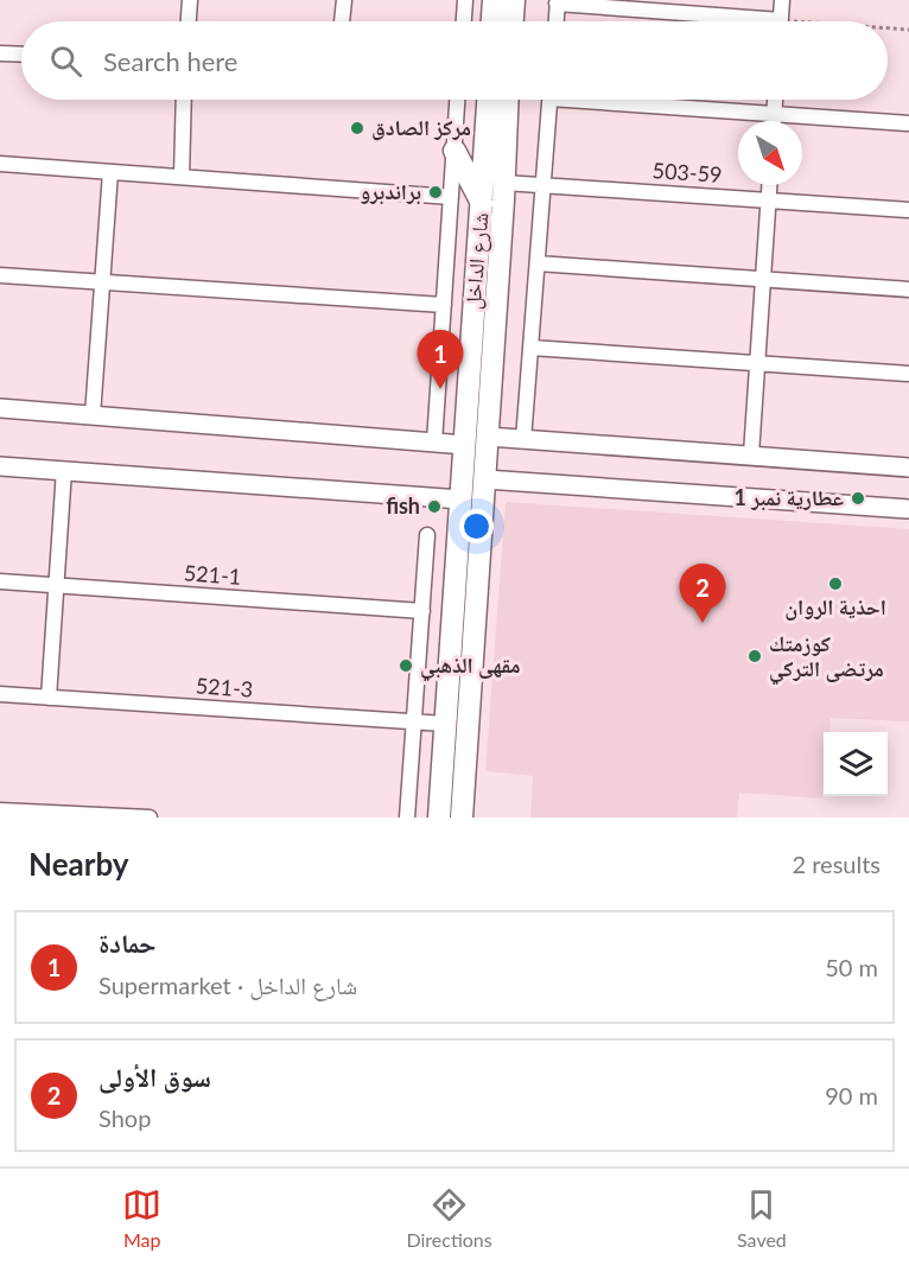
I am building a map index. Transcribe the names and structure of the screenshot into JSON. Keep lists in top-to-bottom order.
{
  "streets": {
    "main road": ["شارع الداخل"],
    "street": ["503-59", "521-1", "521-3"]
  },
  "crossings": [
    ["503-59", "شارع الداخل"],
    ["شارع الداخل", "521-3"]
  ],
  "places": [
    "مركز الصادق",
    "براندبرو",
    "عطارية نمبر 1",
    "fish",
    "احذية الروان",
    "كوزمتك مرتضى التركي",
    "مقهى الذهبي"
  ],
  "north": "bottom right",
  "page": {
    "search": "Search here",
    "pins": ["1", "2"],
    "heading": ["Nearby", "2 results"],
    "list": [
      {
        "mark": "1",
        "name": "حمادة",
        "note": "Supermarket · شارع الداخل",
        "value": "50 m"
      },
      {
        "mark": "2",
        "name": "سوق الأولى",
        "note": "Shop",
        "value": "90 m"
      }
    ],
    "nav": ["Map", "Directions", "Saved"]
  }
}
